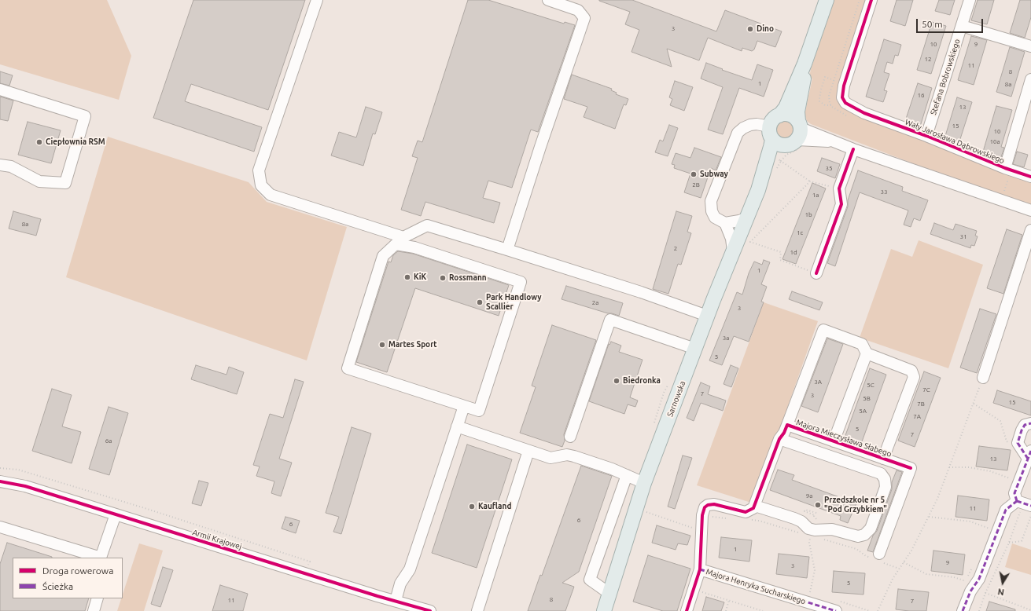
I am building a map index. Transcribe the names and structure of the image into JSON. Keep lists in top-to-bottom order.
{
  "streets": {
    "main road": ["Sarnowska"],
    "street": [
      "Stefana Bobrowskiego",
      "Wały Jarosława Dąbrowskiego",
      "Majora Mieczysława Słabego",
      "Armii Krajowej",
      "Majora Henryka Sucharskiego"
    ]
  },
  "crossings": [
    ["Stefana Bobrowskiego", "Wały Jarosława Dąbrowskiego"]
  ],
  "places": [
    "Dino",
    "Ciepłownia RSM",
    "Subway",
    "KiK",
    "Rossmann",
    "Park Handlowy Scallier",
    "Martes Sport",
    "Biedronka",
    "Przedszkole nr 5 \"Pod Grzybkiem\"",
    "Kaufland"
  ],
  "house_numbers": [
    "3",
    "10",
    "9",
    "12",
    "11",
    "8",
    "1",
    "8a",
    "16",
    "13",
    "15",
    "10",
    "10a",
    "35",
    "2B",
    "33",
    "1a",
    "1b",
    "8a",
    "1c",
    "31",
    "2",
    "1d",
    "1",
    "2a",
    "3",
    "3a",
    "5",
    "3A",
    "5C",
    "7C",
    "7",
    "3",
    "5B",
    "15",
    "7B",
    "5A",
    "7A",
    "5",
    "7",
    "6a",
    "13",
    "9a",
    "11",
    "6",
    "6",
    "1",
    "9",
    "3",
    "5",
    "8",
    "11",
    "7"
  ],
  "legend": ["Droga rowerowa", "Ścieżka"],
  "scale_bar": "50 m",
  "north": "bottom"
}
